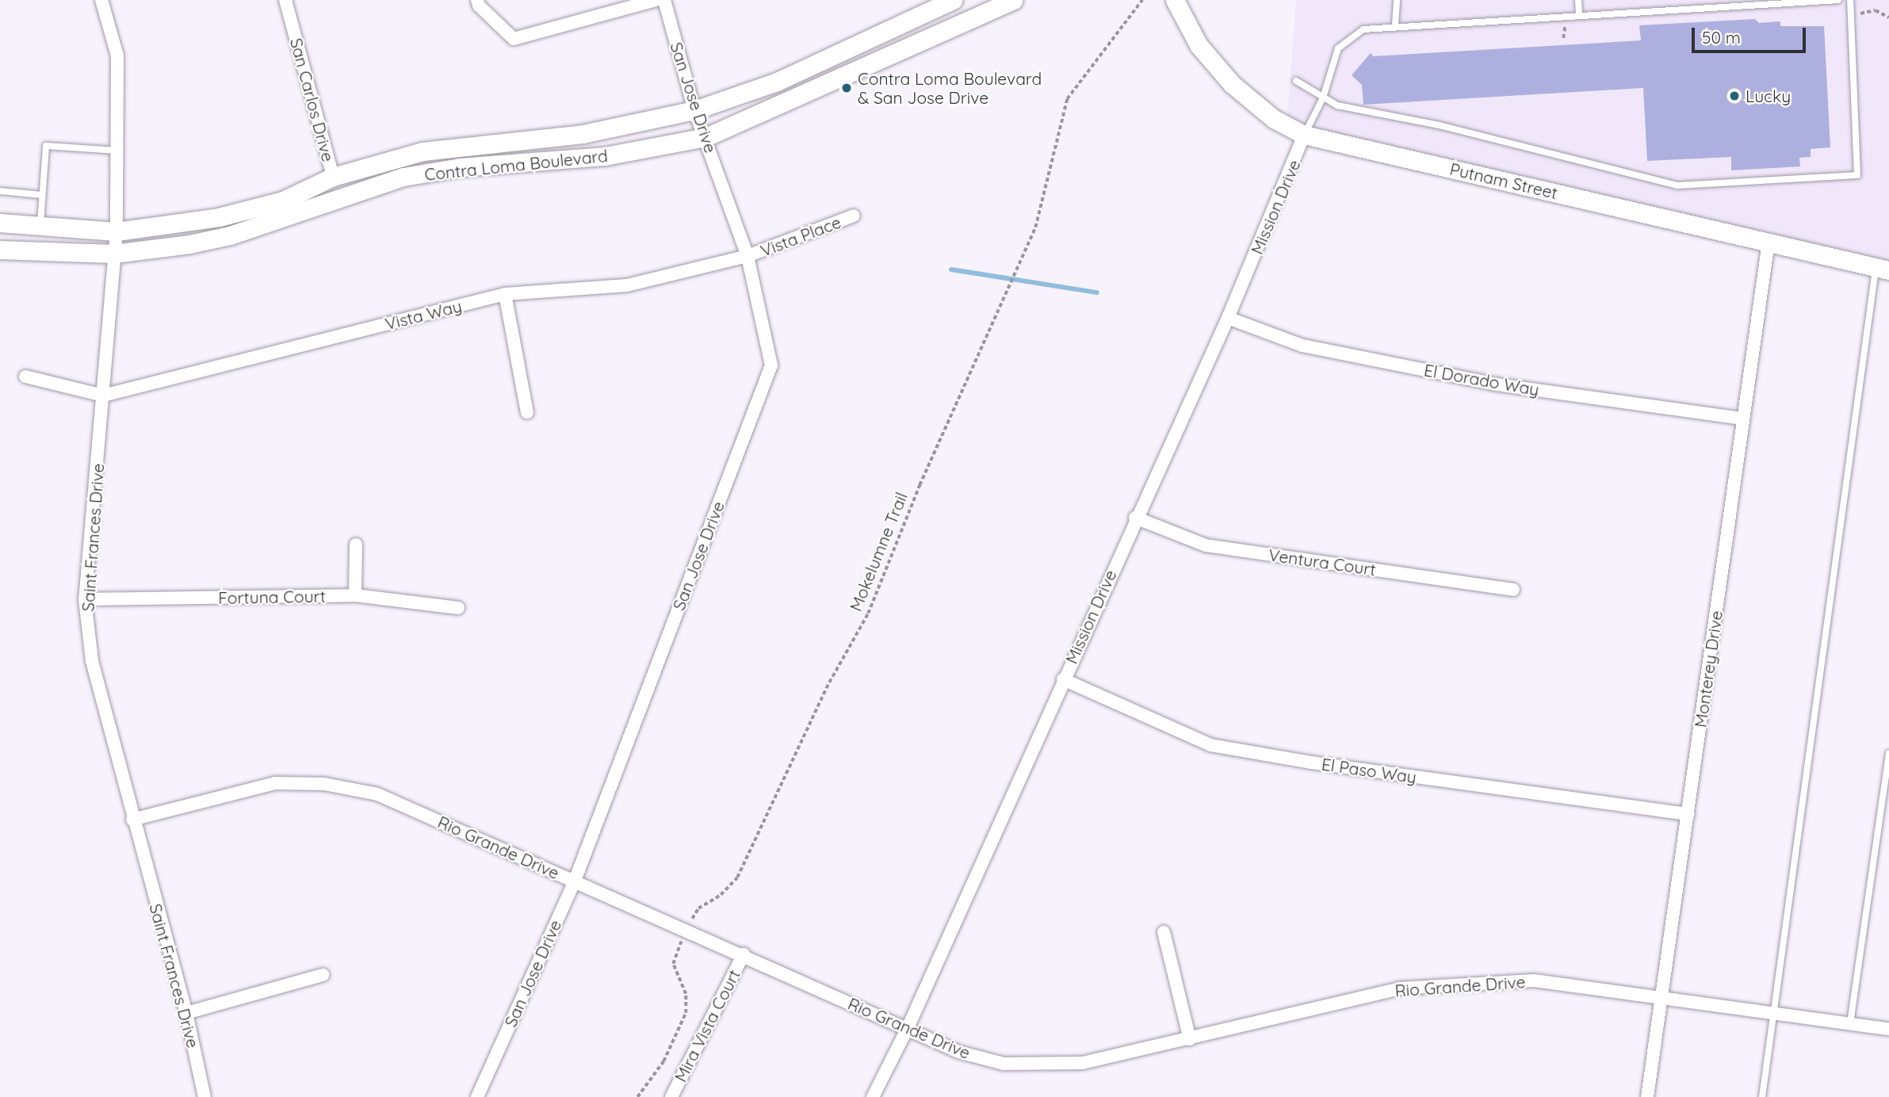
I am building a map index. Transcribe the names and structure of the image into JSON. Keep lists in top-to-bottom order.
{
  "streets": {
    "main road": ["San Carlos Drive", "Contra Loma Boulevard", "Putnam Street"],
    "street": [
      "San Jose Drive",
      "Mission Drive",
      "Vista Place",
      "Vista Way",
      "El Dorado Way",
      "Saint Frances Drive",
      "Ventura Court",
      "Fortuna Court",
      "Monterey Drive",
      "El Paso Way",
      "Rio Grande Drive",
      "Mira Vista Court"
    ],
    "path": ["Mokelumne Trail"]
  },
  "crossings": [
    ["San Jose Drive", "Contra Loma Boulevard"],
    ["San Jose Drive", "Vista Place"],
    ["San Jose Drive", "Vista Way"],
    ["San Jose Drive", "Rio Grande Drive"],
    ["San Carlos Drive", "Contra Loma Boulevard"],
    ["Contra Loma Boulevard", "Saint Frances Drive"],
    ["Putnam Street", "Mission Drive"],
    ["Putnam Street", "Monterey Drive"],
    ["Mission Drive", "El Dorado Way"],
    ["Mission Drive", "Ventura Court"],
    ["Mission Drive", "El Paso Way"],
    ["Mission Drive", "Rio Grande Drive"],
    ["Vista Place", "Vista Way"],
    ["Vista Way", "Saint Frances Drive"],
    ["El Dorado Way", "Monterey Drive"],
    ["Saint Frances Drive", "Fortuna Court"],
    ["Saint Frances Drive", "Rio Grande Drive"],
    ["Mokelumne Trail", "Rio Grande Drive"],
    ["Monterey Drive", "El Paso Way"],
    ["Monterey Drive", "Rio Grande Drive"],
    ["Rio Grande Drive", "Mira Vista Court"]
  ],
  "places": ["Contra Loma Boulevard & San Jose Drive", "Lucky"],
  "scale_bar": "50 m"
}
